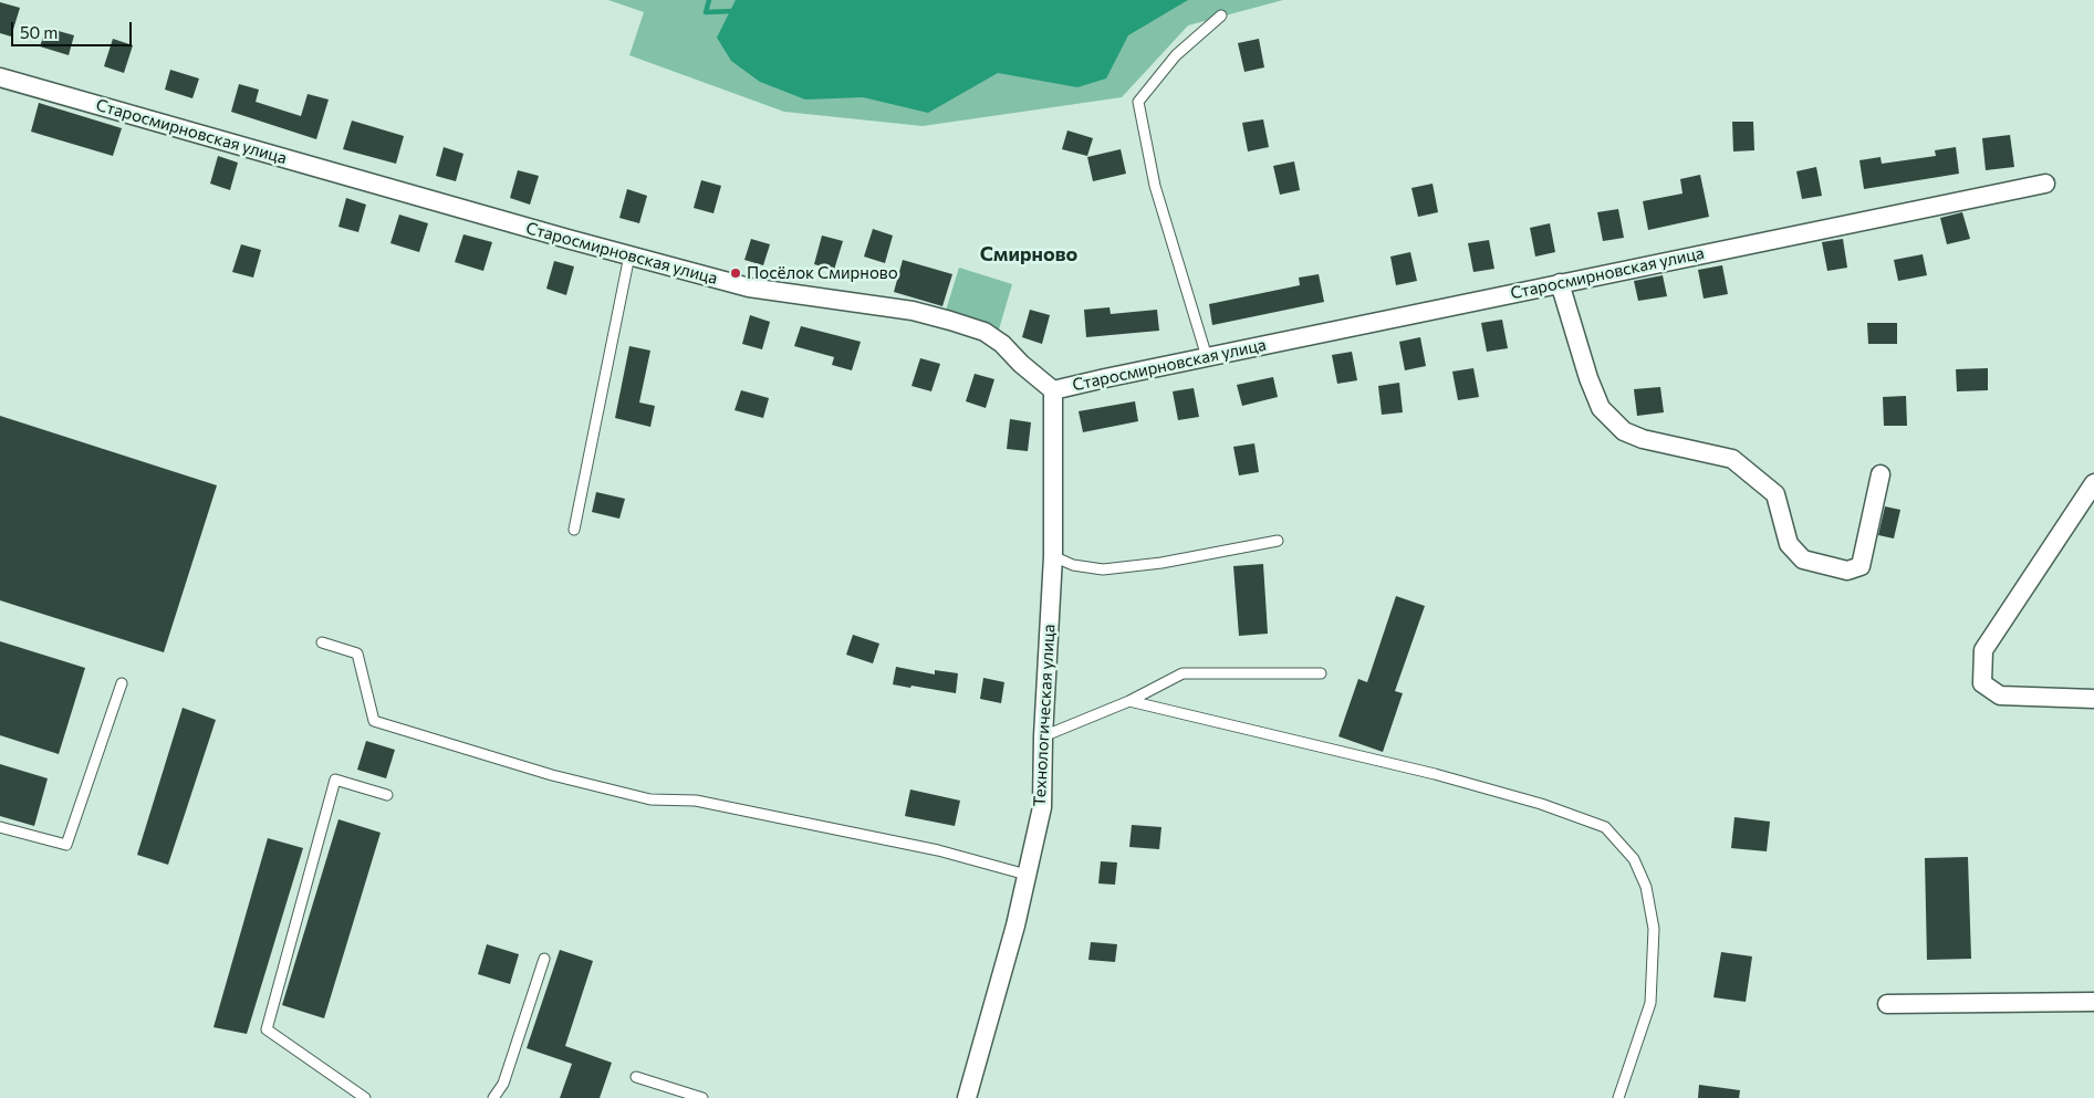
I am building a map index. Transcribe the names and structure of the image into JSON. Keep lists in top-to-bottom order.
{
  "streets": {
    "street": ["Старосмирновская улица", "Технологическая улица"]
  },
  "crossings": [
    ["Старосмирновская улица", "Технологическая улица"]
  ],
  "districts": ["Смирново"],
  "places": ["Посёлок Смирново"],
  "scale_bar": "50 m"
}
